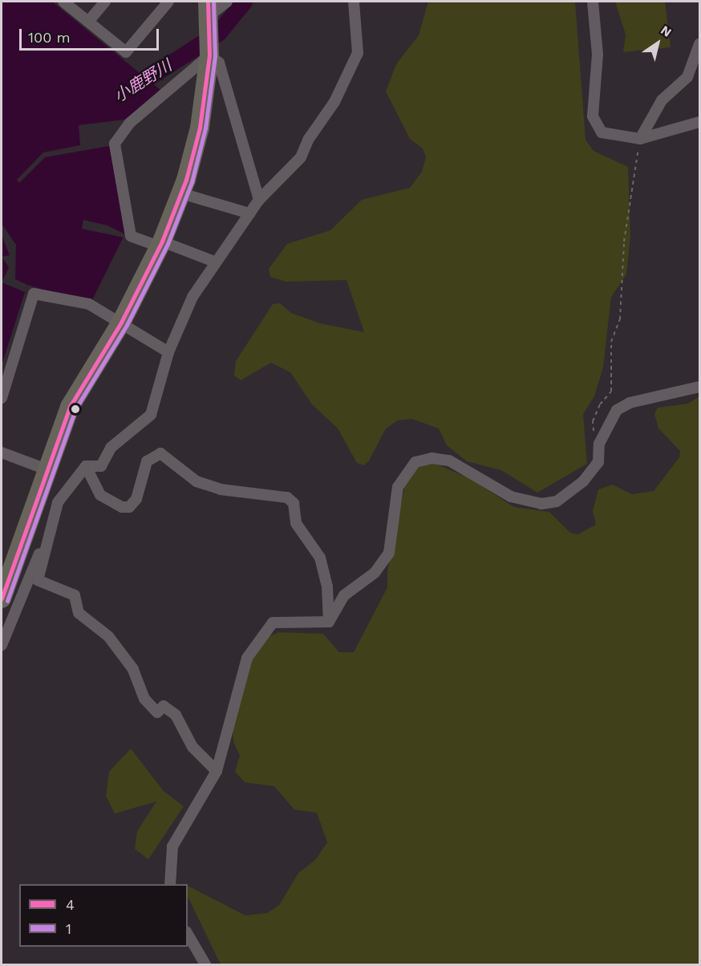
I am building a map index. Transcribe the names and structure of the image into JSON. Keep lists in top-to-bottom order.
{
  "water": ["小鹿野川"],
  "lines": ["transit line 4", "transit line 1"],
  "legend": ["4", "1"],
  "scale_bar": "100 m",
  "north": "top right"
}
